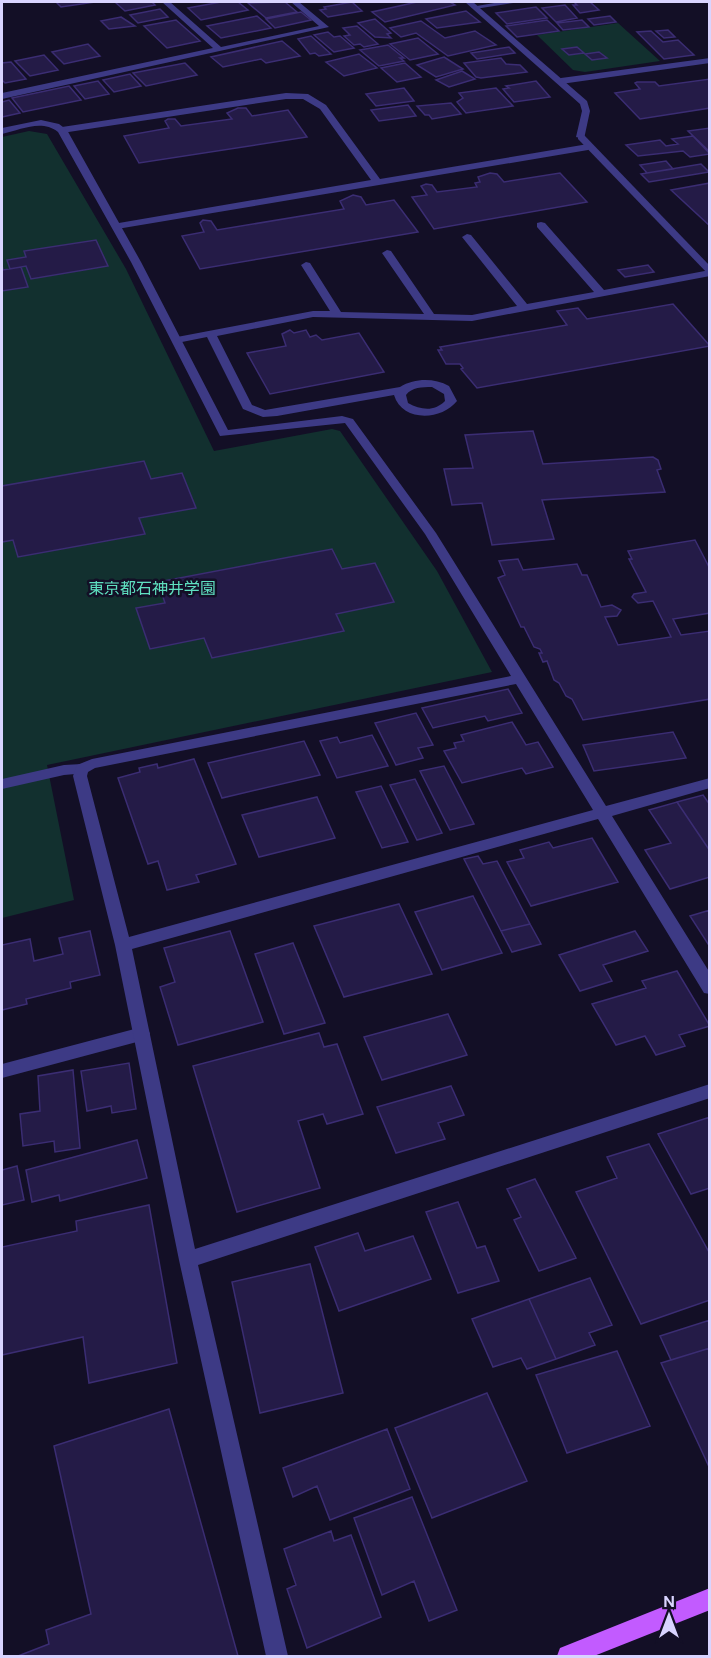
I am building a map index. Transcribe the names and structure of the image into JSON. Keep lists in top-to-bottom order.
{
  "parks": ["東京都石神井学園"],
  "north": "top"
}
